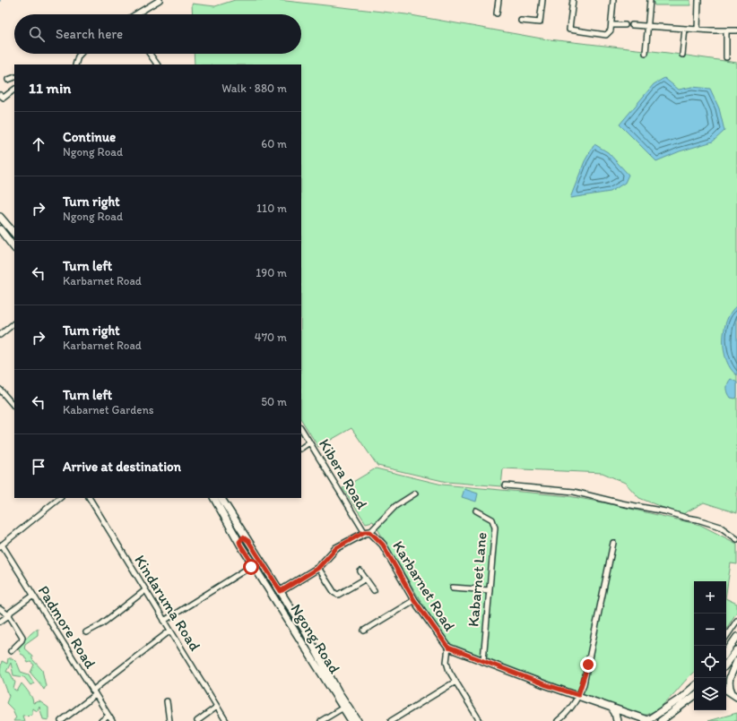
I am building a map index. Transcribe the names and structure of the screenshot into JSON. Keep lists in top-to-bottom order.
{
  "streets": {
    "main road": ["Karbarnet Road", "Ngong Road"],
    "street": [
      "Kibera Road",
      "Kabarnet Lane",
      "Kindaruma Road",
      "Padmore Road"
    ]
  },
  "crossings": [
    ["Kibera Road", "Karbarnet Road"],
    ["Kabarnet Lane", "Karbarnet Road"]
  ],
  "page": {
    "search": "Search here",
    "heading": ["11 min", "Walk · 880 m"],
    "list": [
      ["Continue", "Ngong Road", "60 m"],
      ["Turn right", "Ngong Road", "110 m"],
      ["Turn left", "Karbarnet Road", "190 m"],
      ["Turn right", "Karbarnet Road", "470 m"],
      ["Turn left", "Kabarnet Gardens", "50 m"],
      "Arrive at destination"
    ],
    "map_buttons": ["+", "−"]
  }
}
